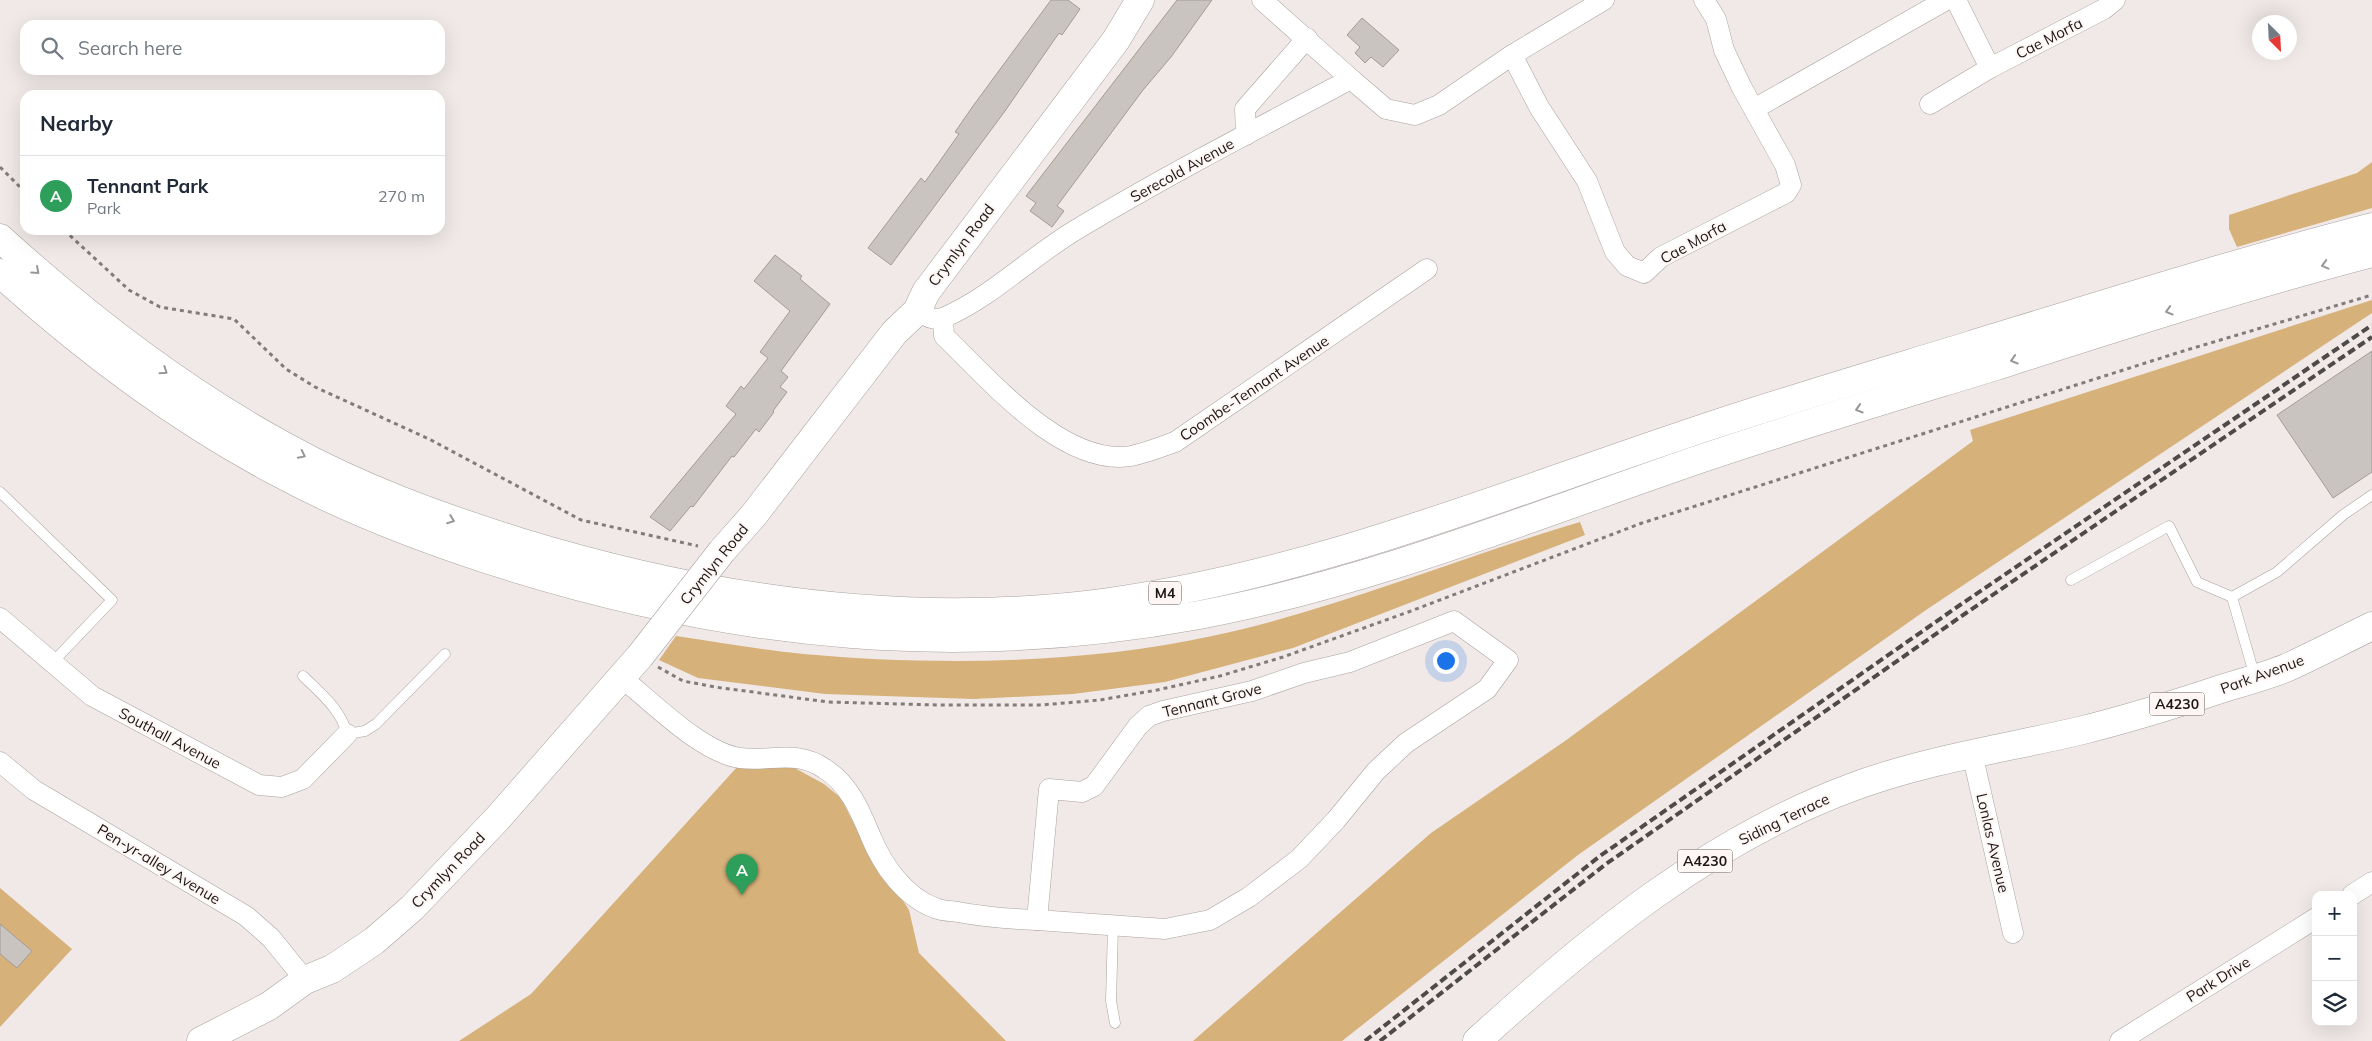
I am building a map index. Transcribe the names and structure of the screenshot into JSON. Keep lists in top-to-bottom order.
{
  "streets": {
    "main road": [
      "Crymlyn Road",
      "M4",
      "Park Avenue",
      "A4230",
      "Siding Terrace"
    ],
    "street": [
      "Cae Morfa",
      "Serecold Avenue",
      "Coombe-Tennant Avenue",
      "Tennant Grove",
      "Southall Avenue",
      "Lonlas Avenue",
      "Pen-yr-alley Avenue",
      "Park Drive"
    ]
  },
  "crossings": [
    ["Serecold Avenue", "Coombe-Tennant Avenue"],
    ["Crymlyn Road", "Pen-yr-alley Avenue"],
    ["Park Avenue", "Siding Terrace"],
    ["Park Avenue", "Lonlas Avenue"],
    ["Siding Terrace", "Lonlas Avenue"]
  ],
  "north": "bottom right",
  "page": {
    "search": "Search here",
    "heading": "Nearby",
    "list": [
      {
        "mark": "A",
        "name": "Tennant Park",
        "note": "Park",
        "value": "270 m"
      }
    ],
    "pins": "A",
    "map_buttons": ["+", "−"]
  }
}
